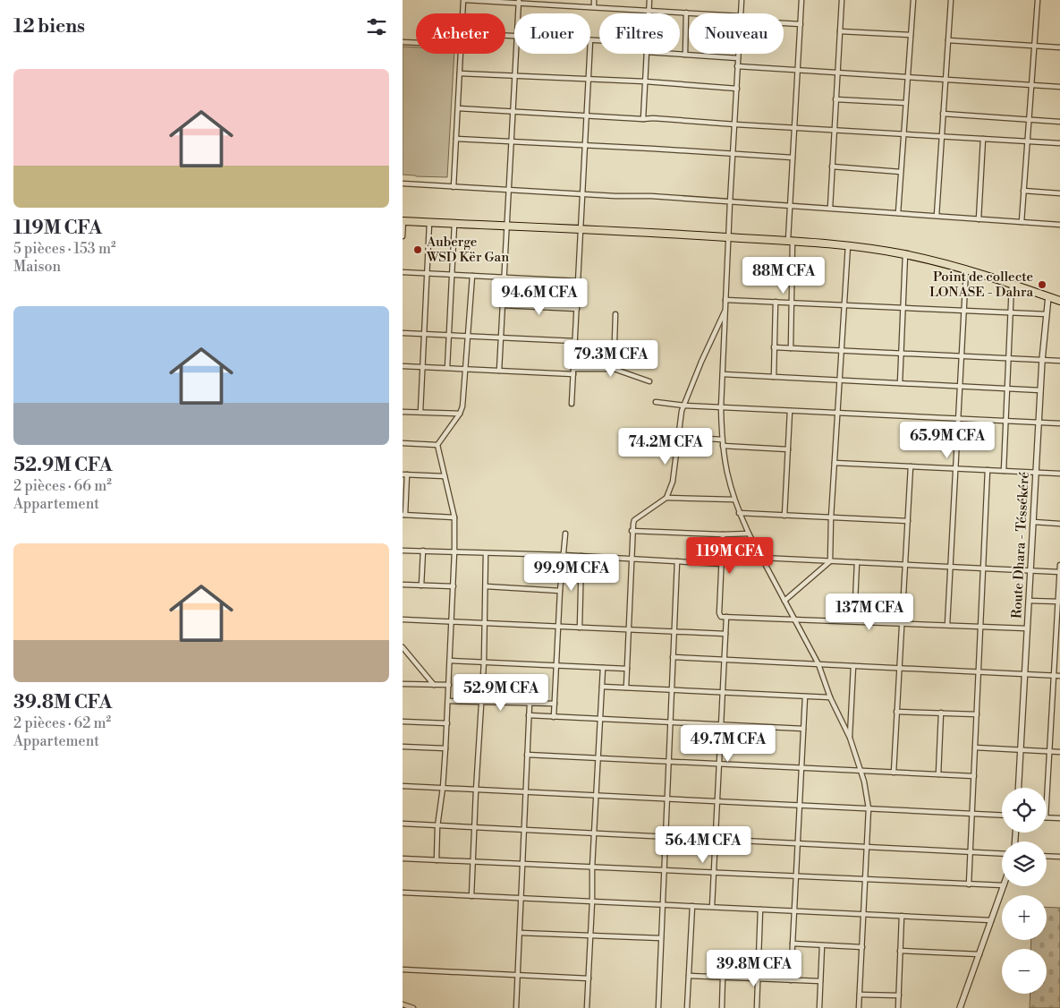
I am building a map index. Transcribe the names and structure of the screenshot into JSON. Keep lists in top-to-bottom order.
{
  "streets": {
    "street": ["Route Dhara - Téssékéré"]
  },
  "places": ["Auberge WSD Kër Gan", "Point de collecte LONASE - Dahra"],
  "page": {
    "heading": "12 biens",
    "chip": [
      "Acheter",
      "Louer",
      "Filtres",
      "Nouveau"
    ],
    "list": [
      {
        "name": "119M CFA",
        "note": "5 pièces · 153 m² · Maison"
      },
      {
        "name": "52.9M CFA",
        "note": "2 pièces · 66 m² · Appartement"
      },
      {
        "name": "39.8M CFA",
        "note": "2 pièces · 62 m² · Appartement"
      }
    ],
    "price": [
      "88M CFA",
      "94.6M CFA",
      "79.3M CFA",
      "65.9M CFA",
      "74.2M CFA",
      "119M CFA",
      "99.9M CFA",
      "137M CFA",
      "52.9M CFA",
      "49.7M CFA",
      "56.4M CFA",
      "39.8M CFA"
    ],
    "map_buttons": ["+", "−"]
  }
}
